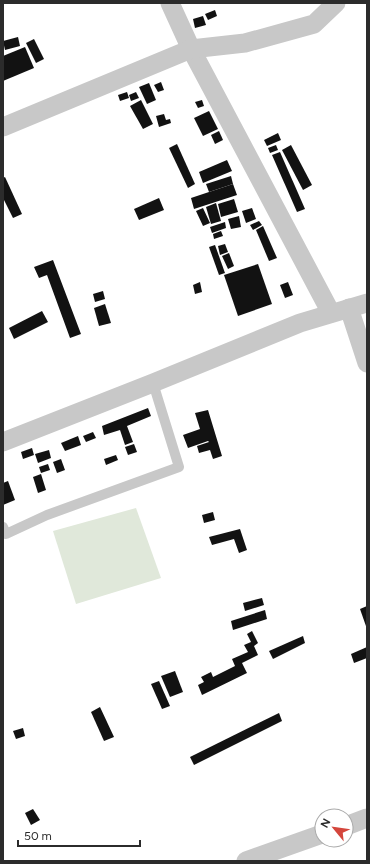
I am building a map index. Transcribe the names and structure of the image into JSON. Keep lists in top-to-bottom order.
{
  "scale_bar": "50 m",
  "north": "top left"
}
